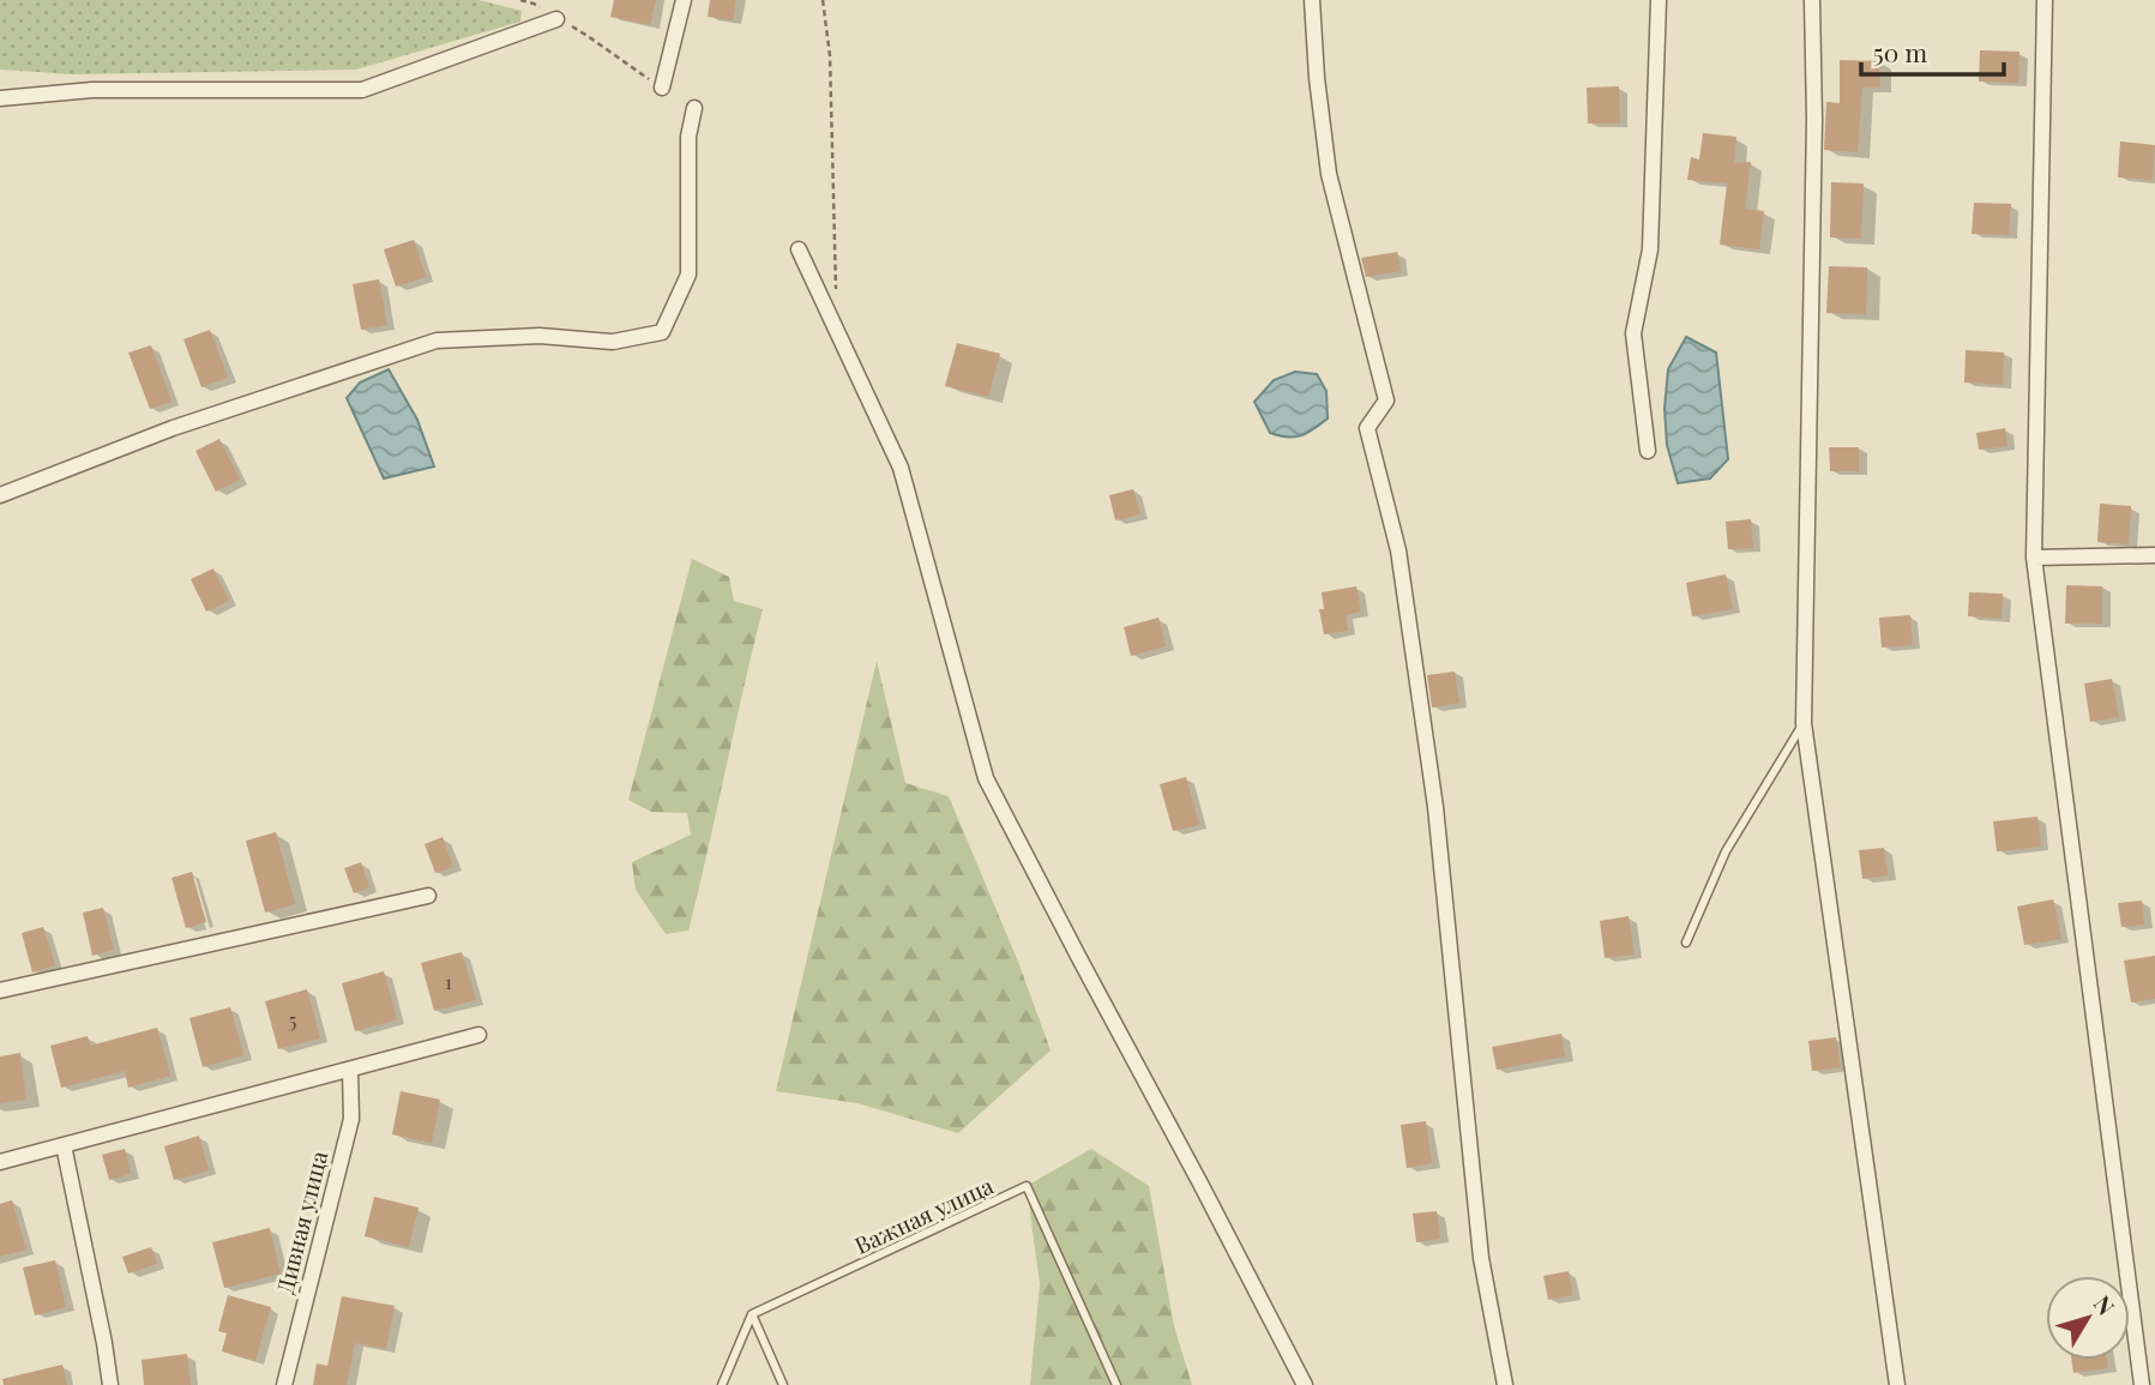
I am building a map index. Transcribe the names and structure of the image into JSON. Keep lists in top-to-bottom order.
{
  "streets": {
    "street": ["Дивная улица"],
    "lane": ["Важная улица"]
  },
  "house_numbers": ["1", "5"],
  "scale_bar": "50 m",
  "north": "top right"
}
